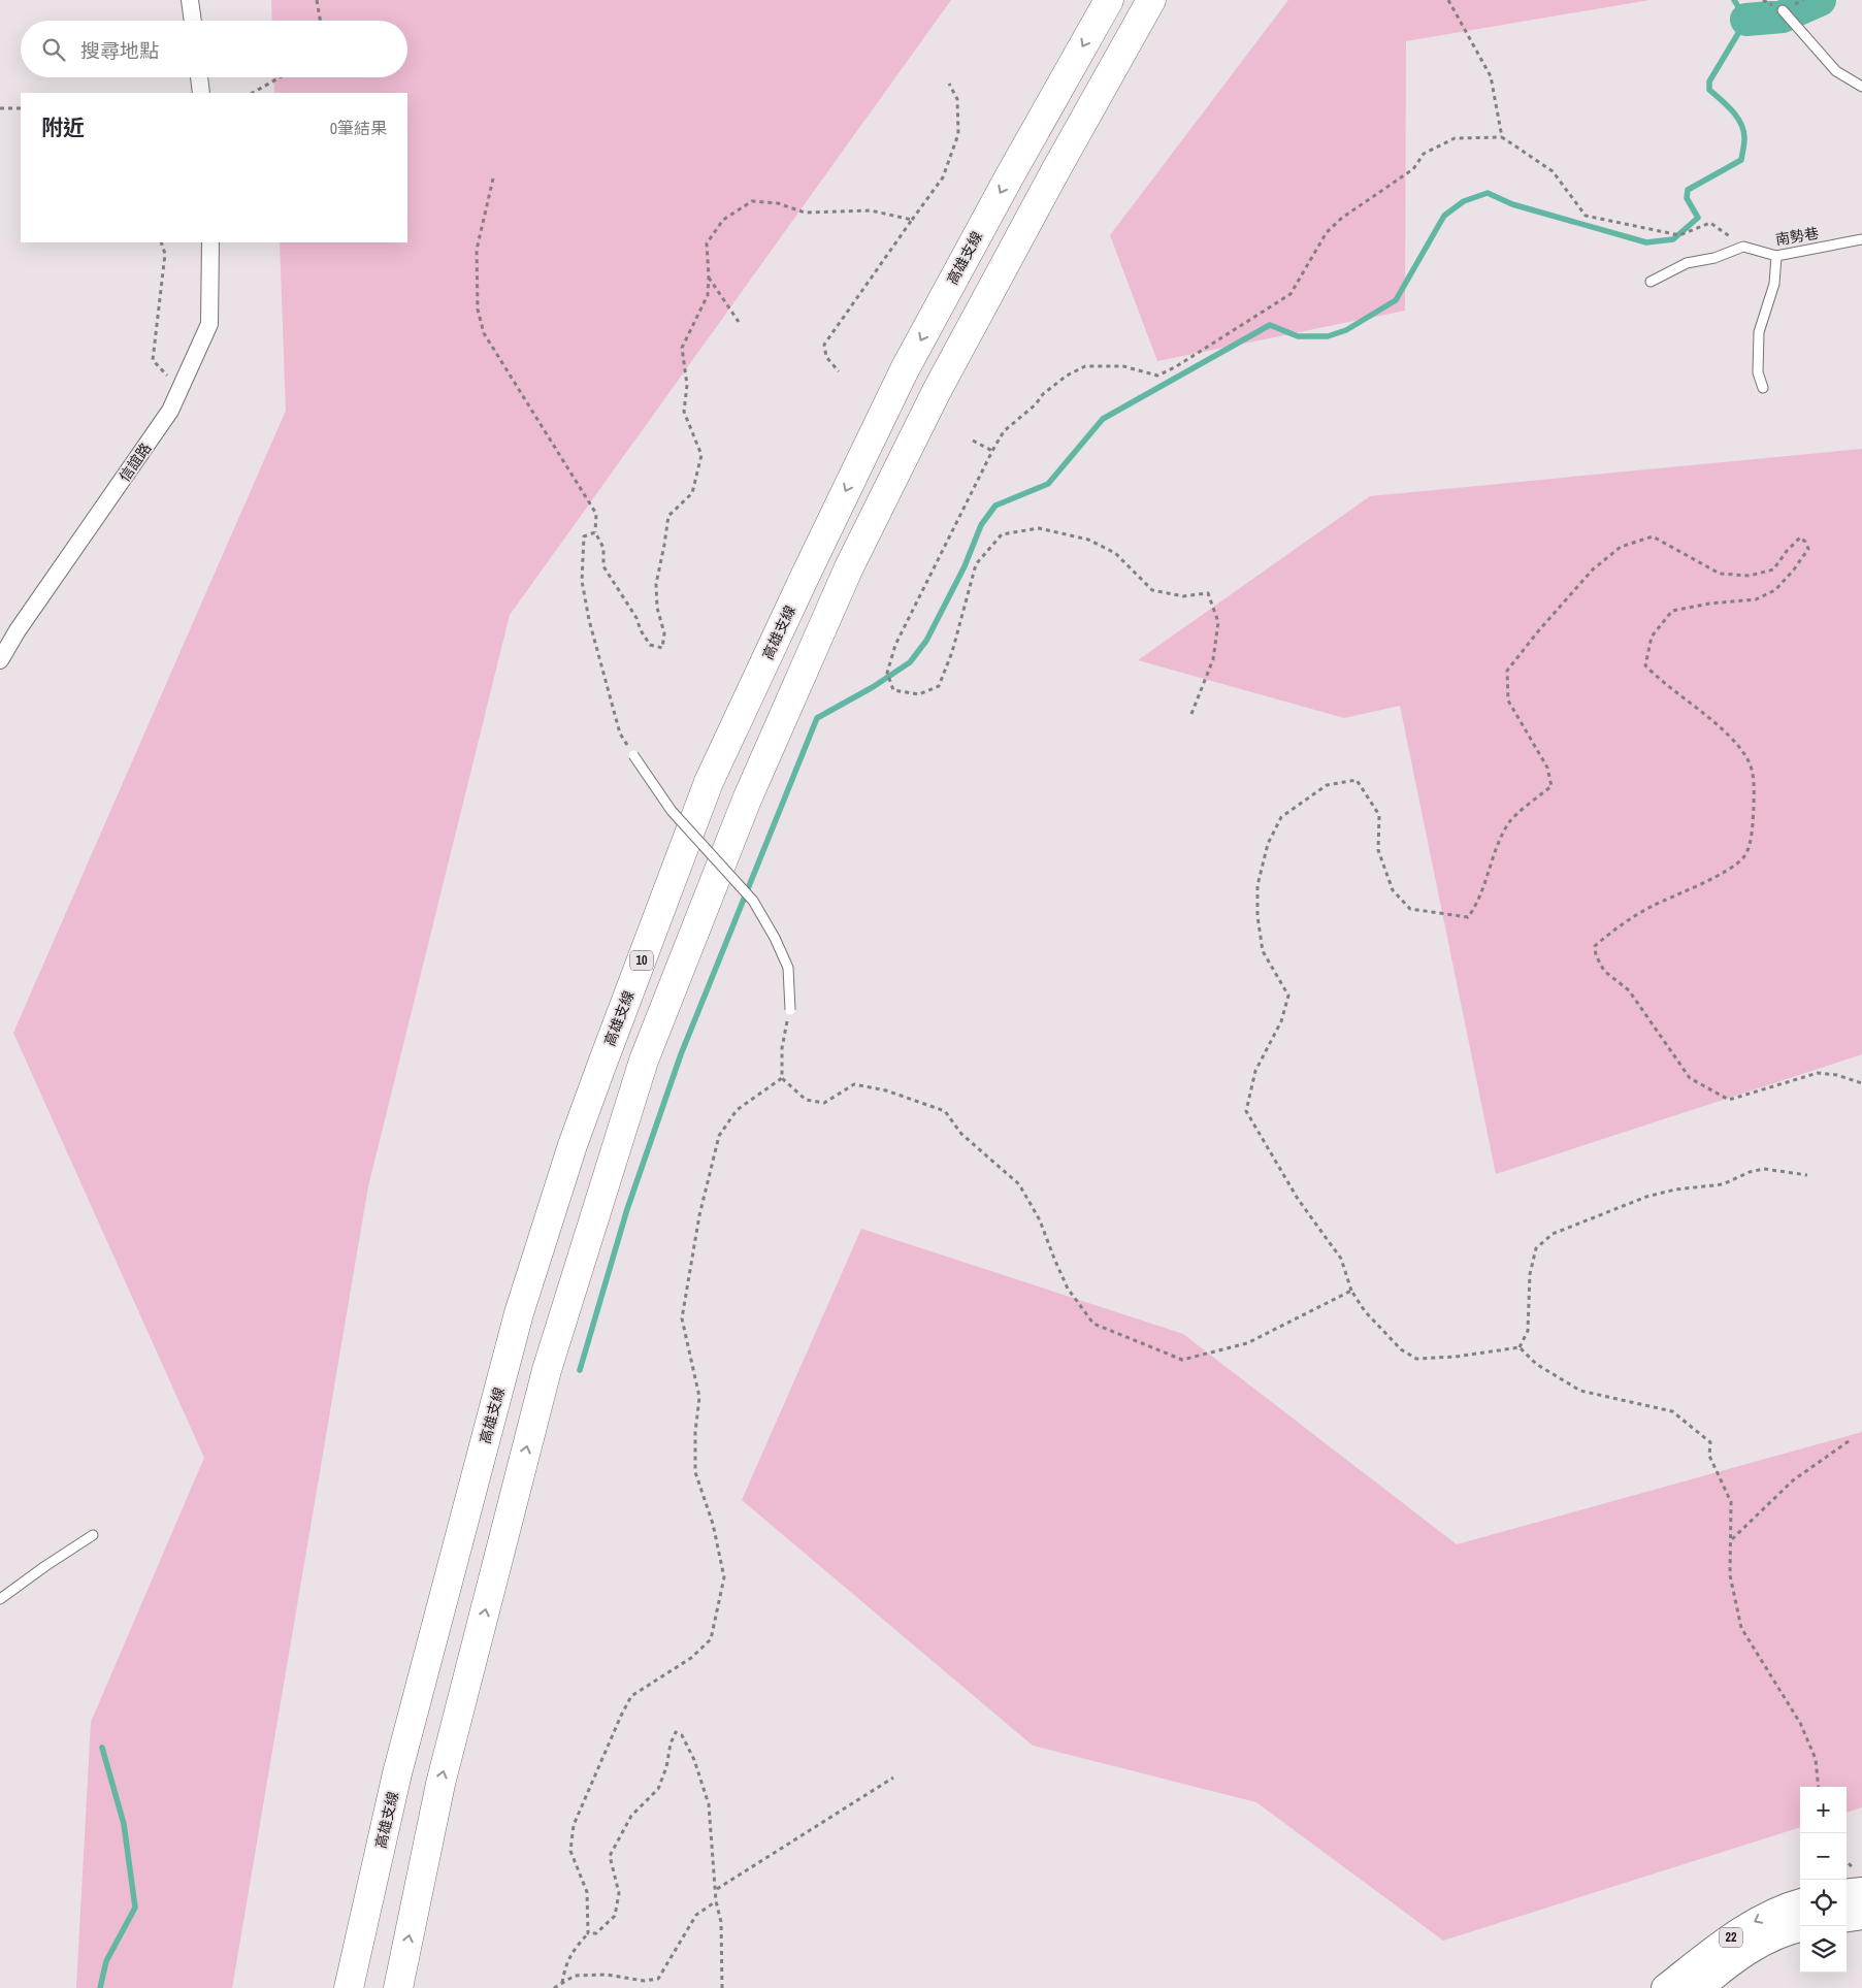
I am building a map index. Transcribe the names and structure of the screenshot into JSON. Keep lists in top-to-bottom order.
{
  "streets": {
    "highway": ["高雄支線", "10"],
    "main road": ["22"],
    "street": ["信誼路"],
    "lane": ["南勢巷"]
  },
  "page": {
    "search": "搜尋地點",
    "heading": ["附近", "0筆結果"],
    "map_buttons": ["+", "−"]
  }
}
